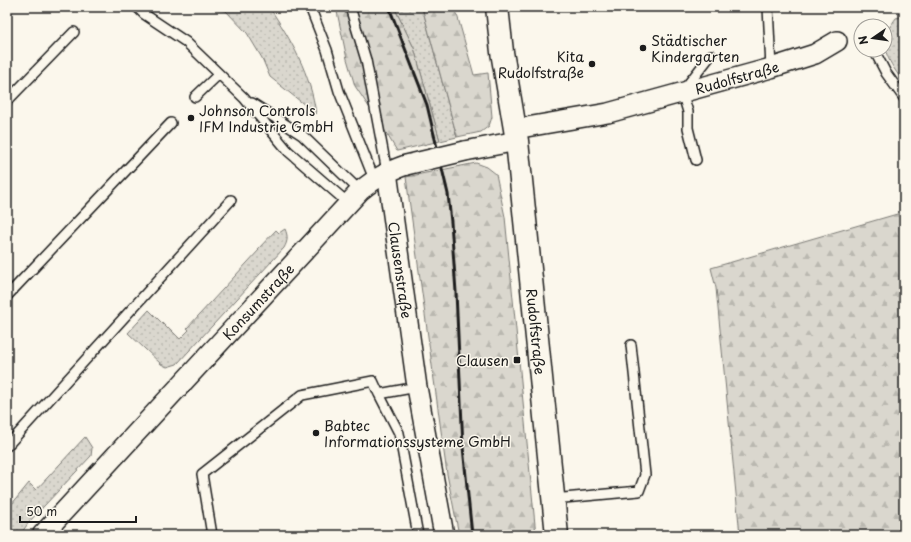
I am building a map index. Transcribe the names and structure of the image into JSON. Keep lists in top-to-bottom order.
{
  "streets": {
    "street": ["Rudolfstraße", "Clausenstraße", "Konsumstraße"]
  },
  "crossings": [
    ["Rudolfstraße", "Konsumstraße"],
    ["Clausenstraße", "Konsumstraße"]
  ],
  "places": {
    "other": [
      "Städtischer Kindergarten",
      "Kita Rudolfstraße",
      "Johnson Controls IFM Industrie GmbH",
      "Babtec Informationssysteme GmbH"
    ],
    "transit": ["Clausen"]
  },
  "scale_bar": "50 m",
  "north": "left"
}
